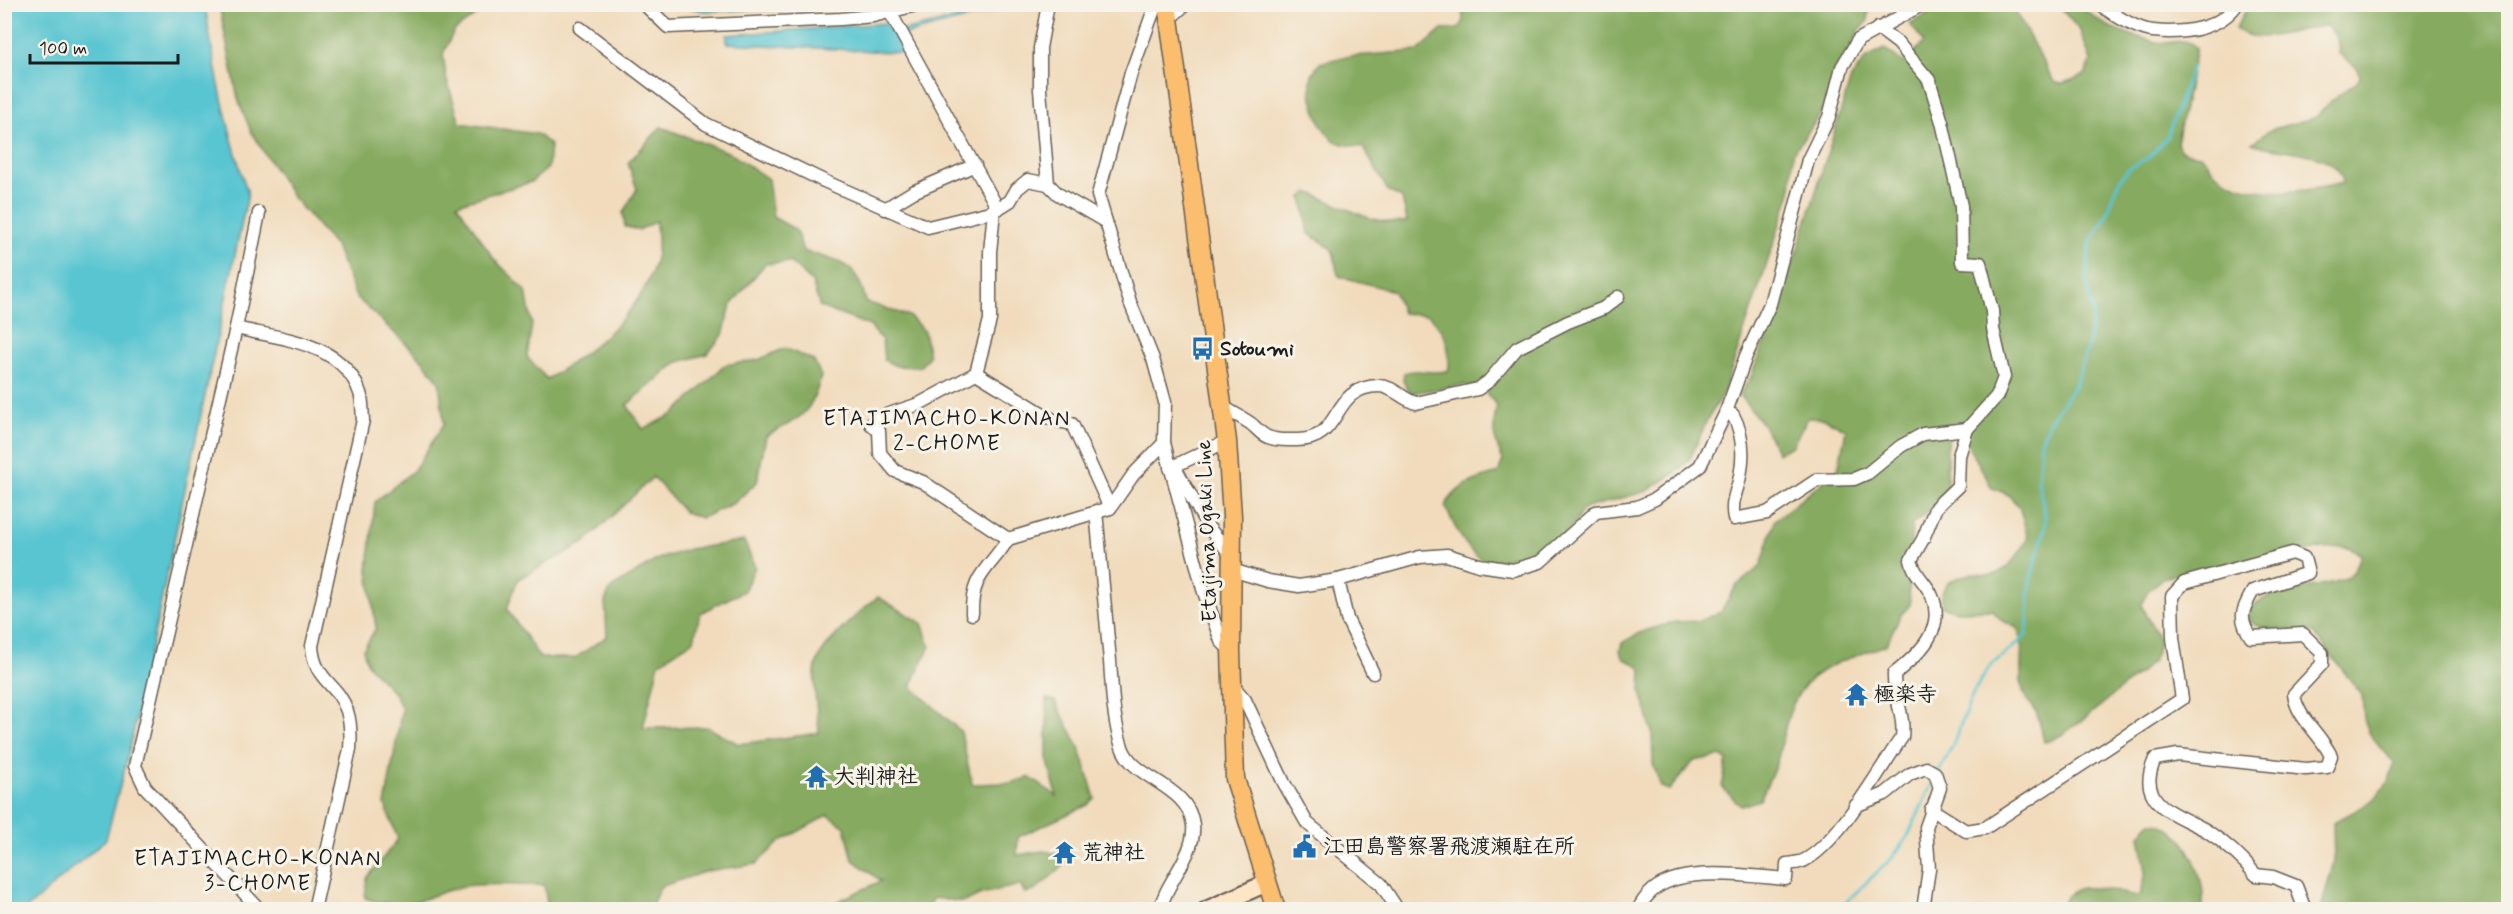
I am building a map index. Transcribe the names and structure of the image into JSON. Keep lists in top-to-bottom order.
{
  "streets": {
    "main road": ["Etajima Ogaki Line"]
  },
  "districts": ["ETAJIMACHO-KONAN 2-CHOME", "ETAJIMACHO-KONAN 3-CHOME"],
  "places": {
    "bus stop": ["Sotoumi"],
    "temple": ["極楽寺", "大判神社", "荒神社"],
    "public building": ["江田島警察署飛渡瀬駐在所"]
  },
  "scale_bar": "100 m"
}
